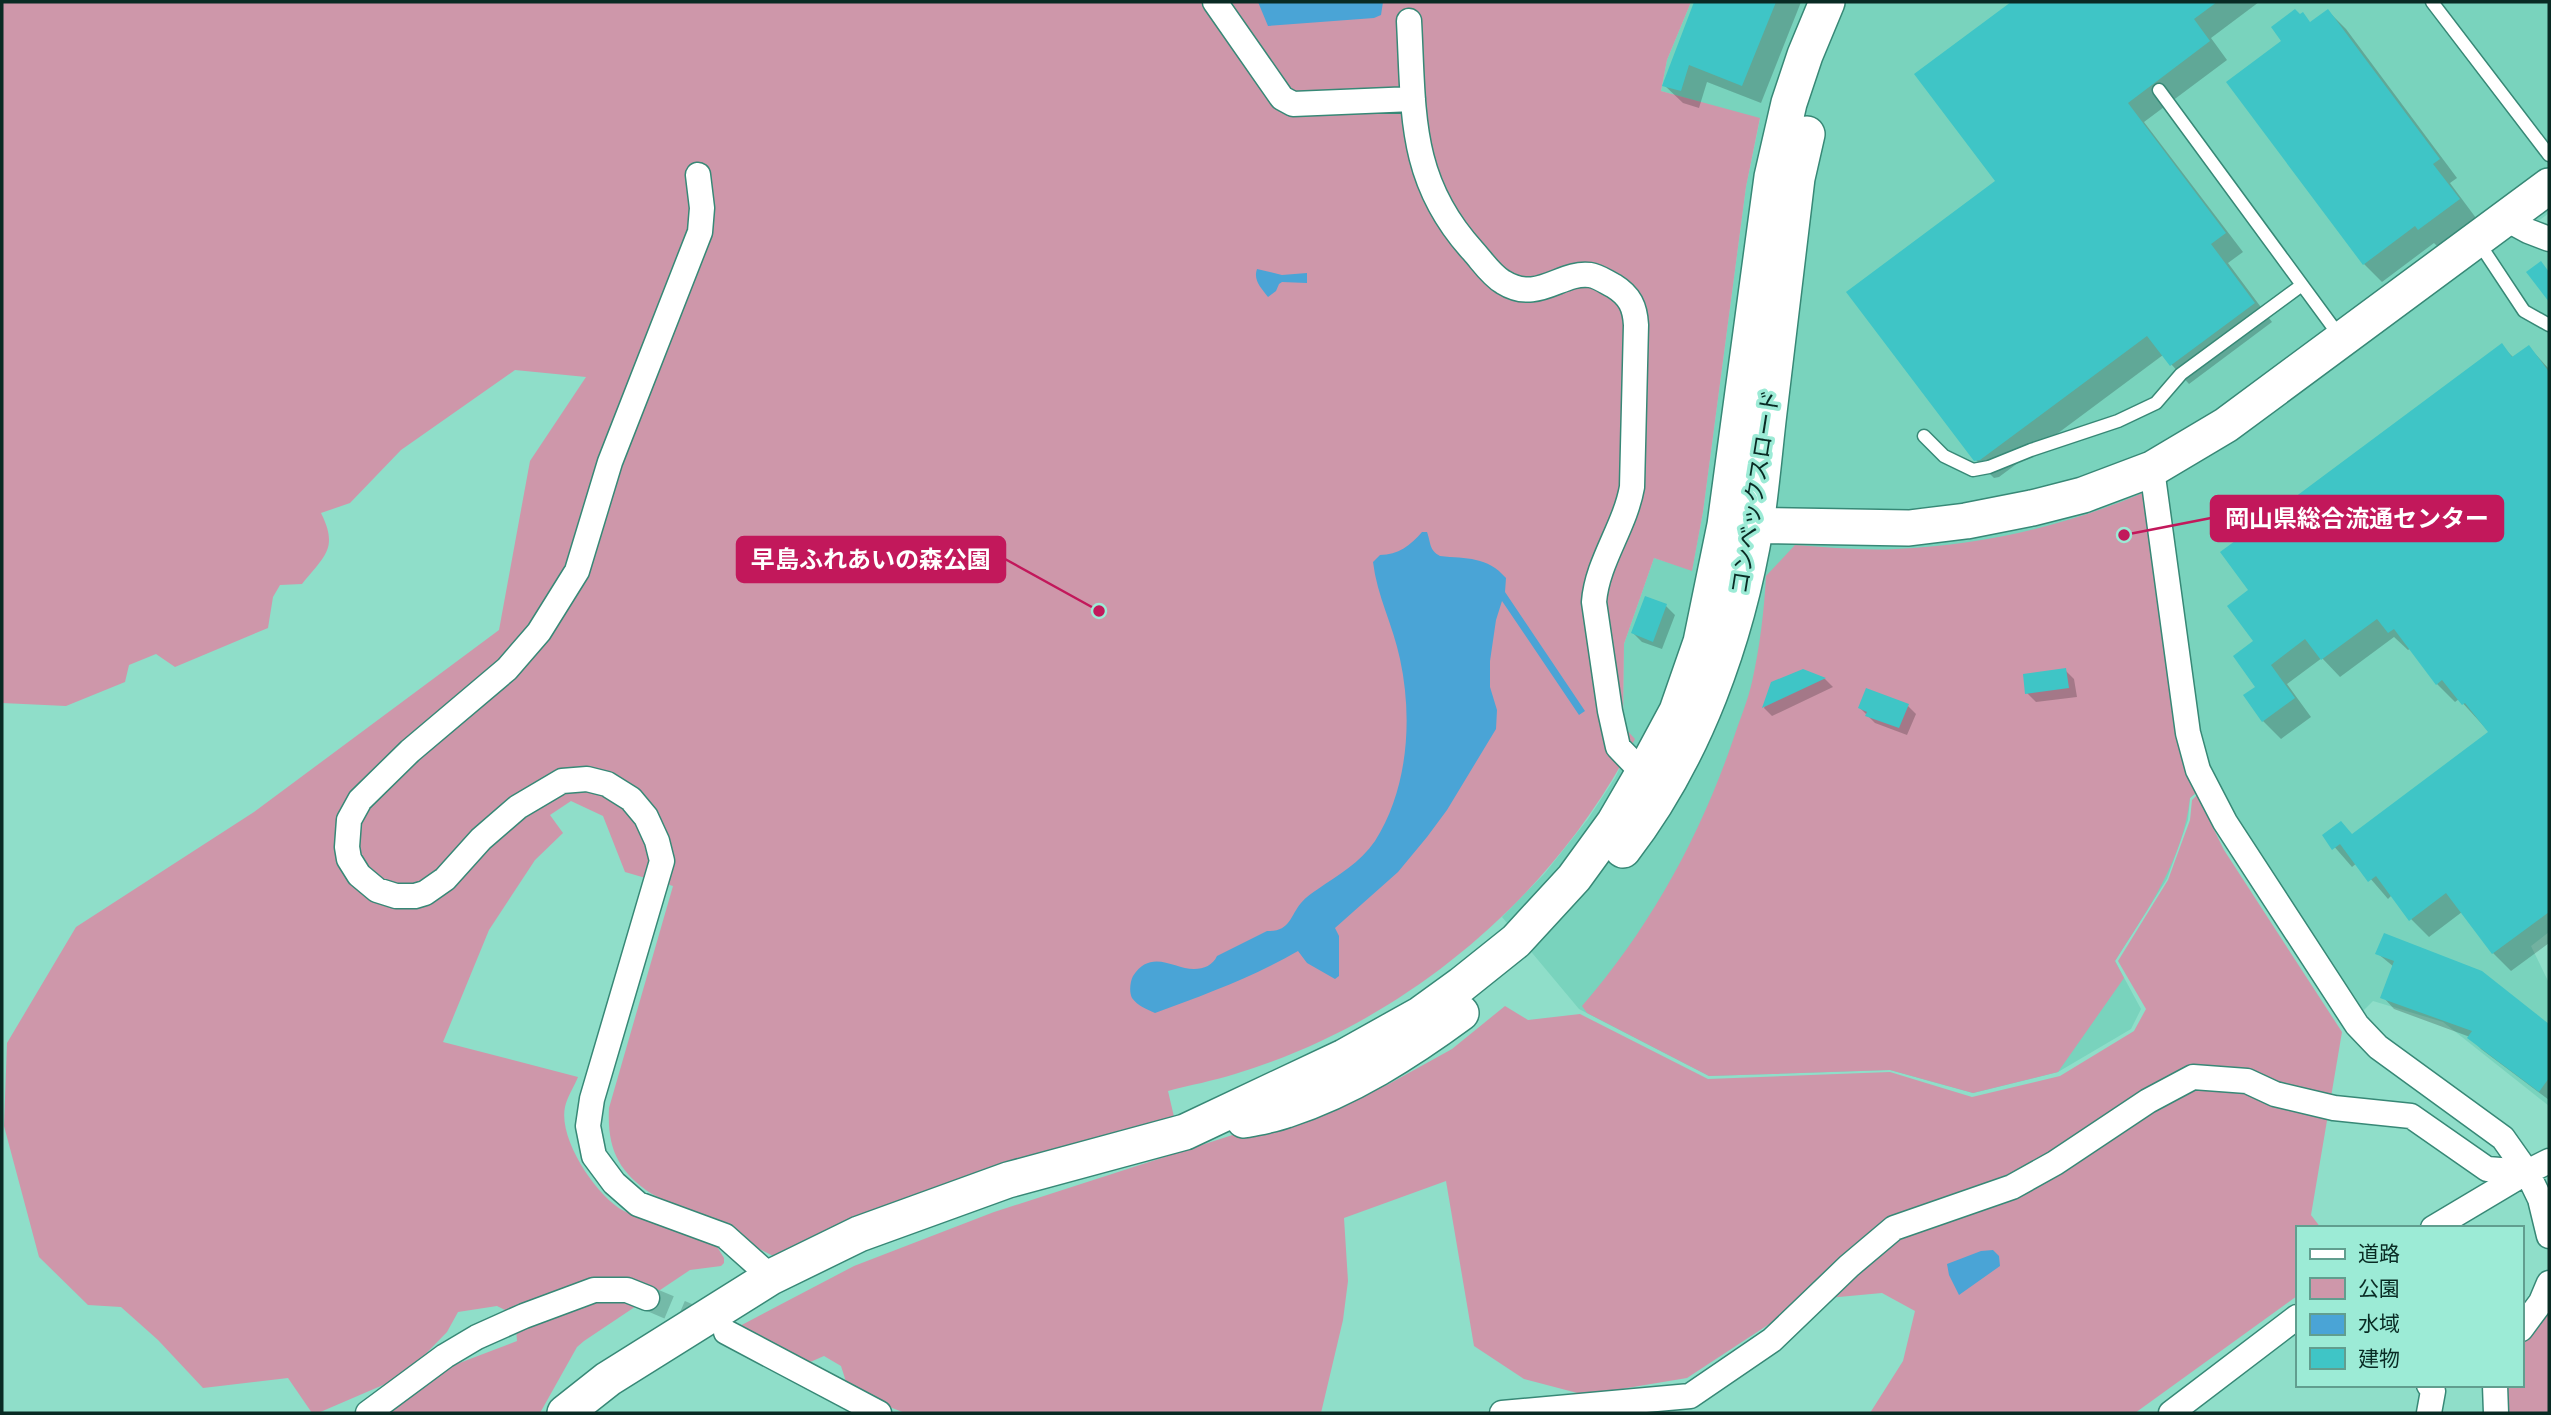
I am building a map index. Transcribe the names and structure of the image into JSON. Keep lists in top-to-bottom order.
{
  "streets": {
    "street": ["コンベックスロード"]
  },
  "places": ["岡山県総合流通センター", "早島ふれあいの森公園"],
  "legend": [
    "道路",
    "公園",
    "水域",
    "建物"
  ]
}
